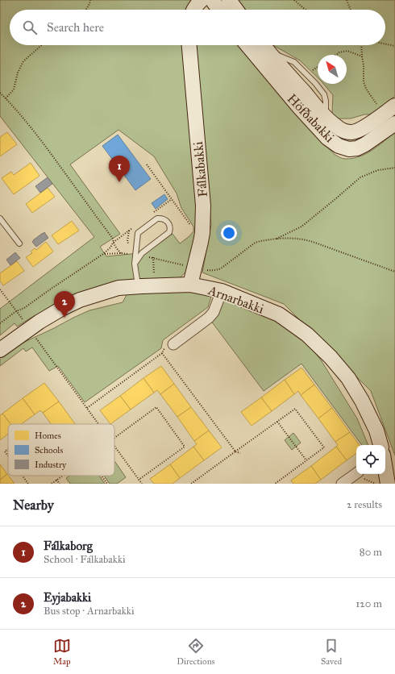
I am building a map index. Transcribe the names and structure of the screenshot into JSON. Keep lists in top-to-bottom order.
{
  "streets": {
    "street": ["Höfðabakki", "Fálkabakki", "Arnarbakki"]
  },
  "crossings": [
    ["Fálkabakki", "Arnarbakki"]
  ],
  "legend": ["Homes", "Schools", "Industry"],
  "north": "top left",
  "page": {
    "search": "Search here",
    "pins": ["1", "2"],
    "heading": ["Nearby", "2 results"],
    "list": [
      {
        "mark": "1",
        "name": "Fálkaborg",
        "note": "School · Fálkabakki",
        "value": "80 m"
      },
      {
        "mark": "2",
        "name": "Eyjabakki",
        "note": "Bus stop · Arnarbakki",
        "value": "120 m"
      }
    ],
    "nav": ["Map", "Directions", "Saved"]
  }
}
